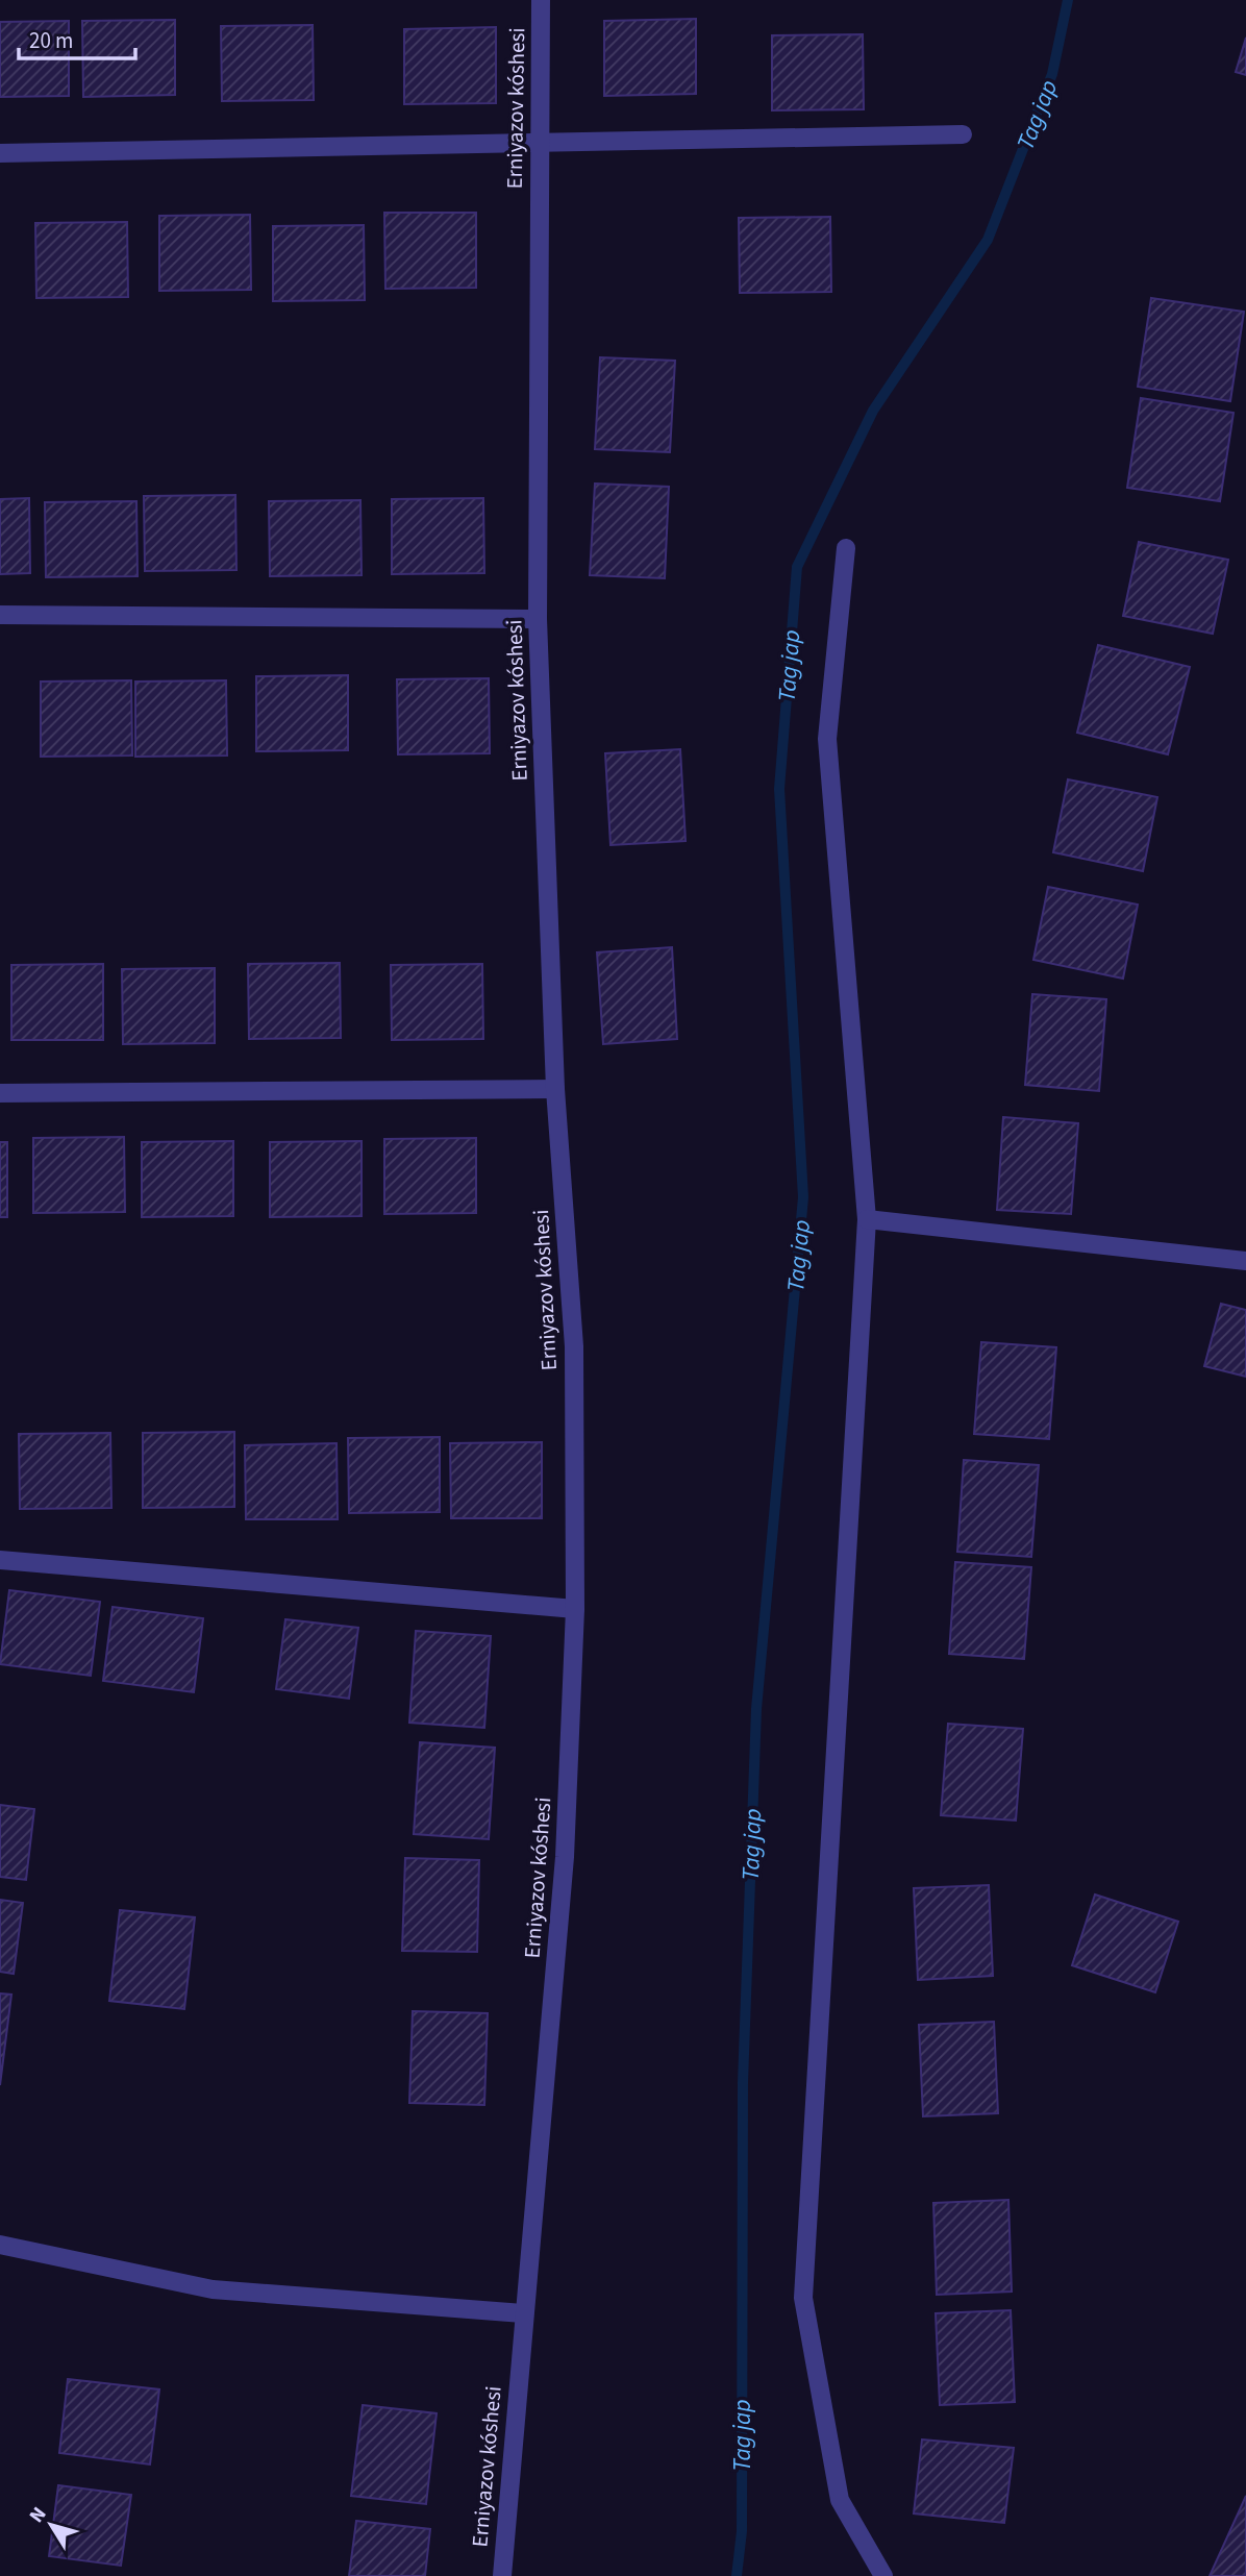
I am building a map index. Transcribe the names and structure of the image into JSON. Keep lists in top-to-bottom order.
{
  "streets": {
    "street": ["Erniyazov kóshesi"]
  },
  "water": ["Tag jap"],
  "scale_bar": "20 m",
  "north": "top left"
}
